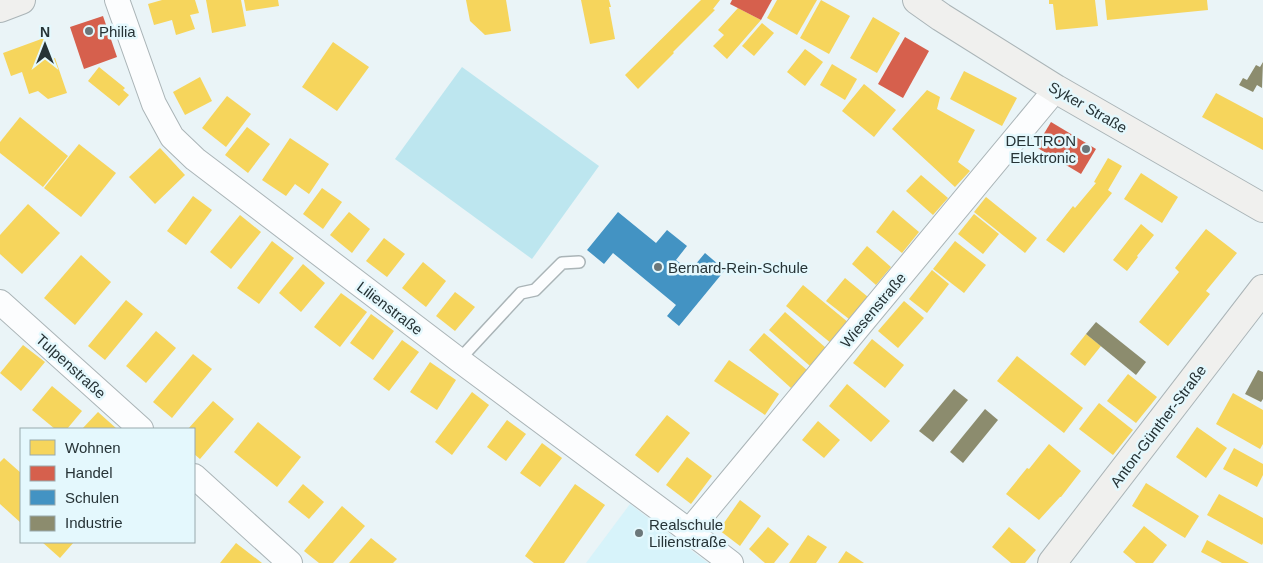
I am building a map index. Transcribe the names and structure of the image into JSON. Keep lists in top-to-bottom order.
{
  "streets": {
    "main road": ["Syker Straße", "Anton-Günther-Straße"],
    "street": ["Lilienstraße", "Wiesenstraße", "Tulpenstraße"]
  },
  "crossings": [
    ["Syker Straße", "Wiesenstraße"],
    ["Lilienstraße", "Wiesenstraße"]
  ],
  "places": [
    "Philia",
    "DELTRON Elektronic",
    "Bernard-Rein-Schule",
    "Realschule Lilienstraße"
  ],
  "legend": [
    "Wohnen",
    "Handel",
    "Schulen",
    "Industrie"
  ],
  "north": "top"
}
